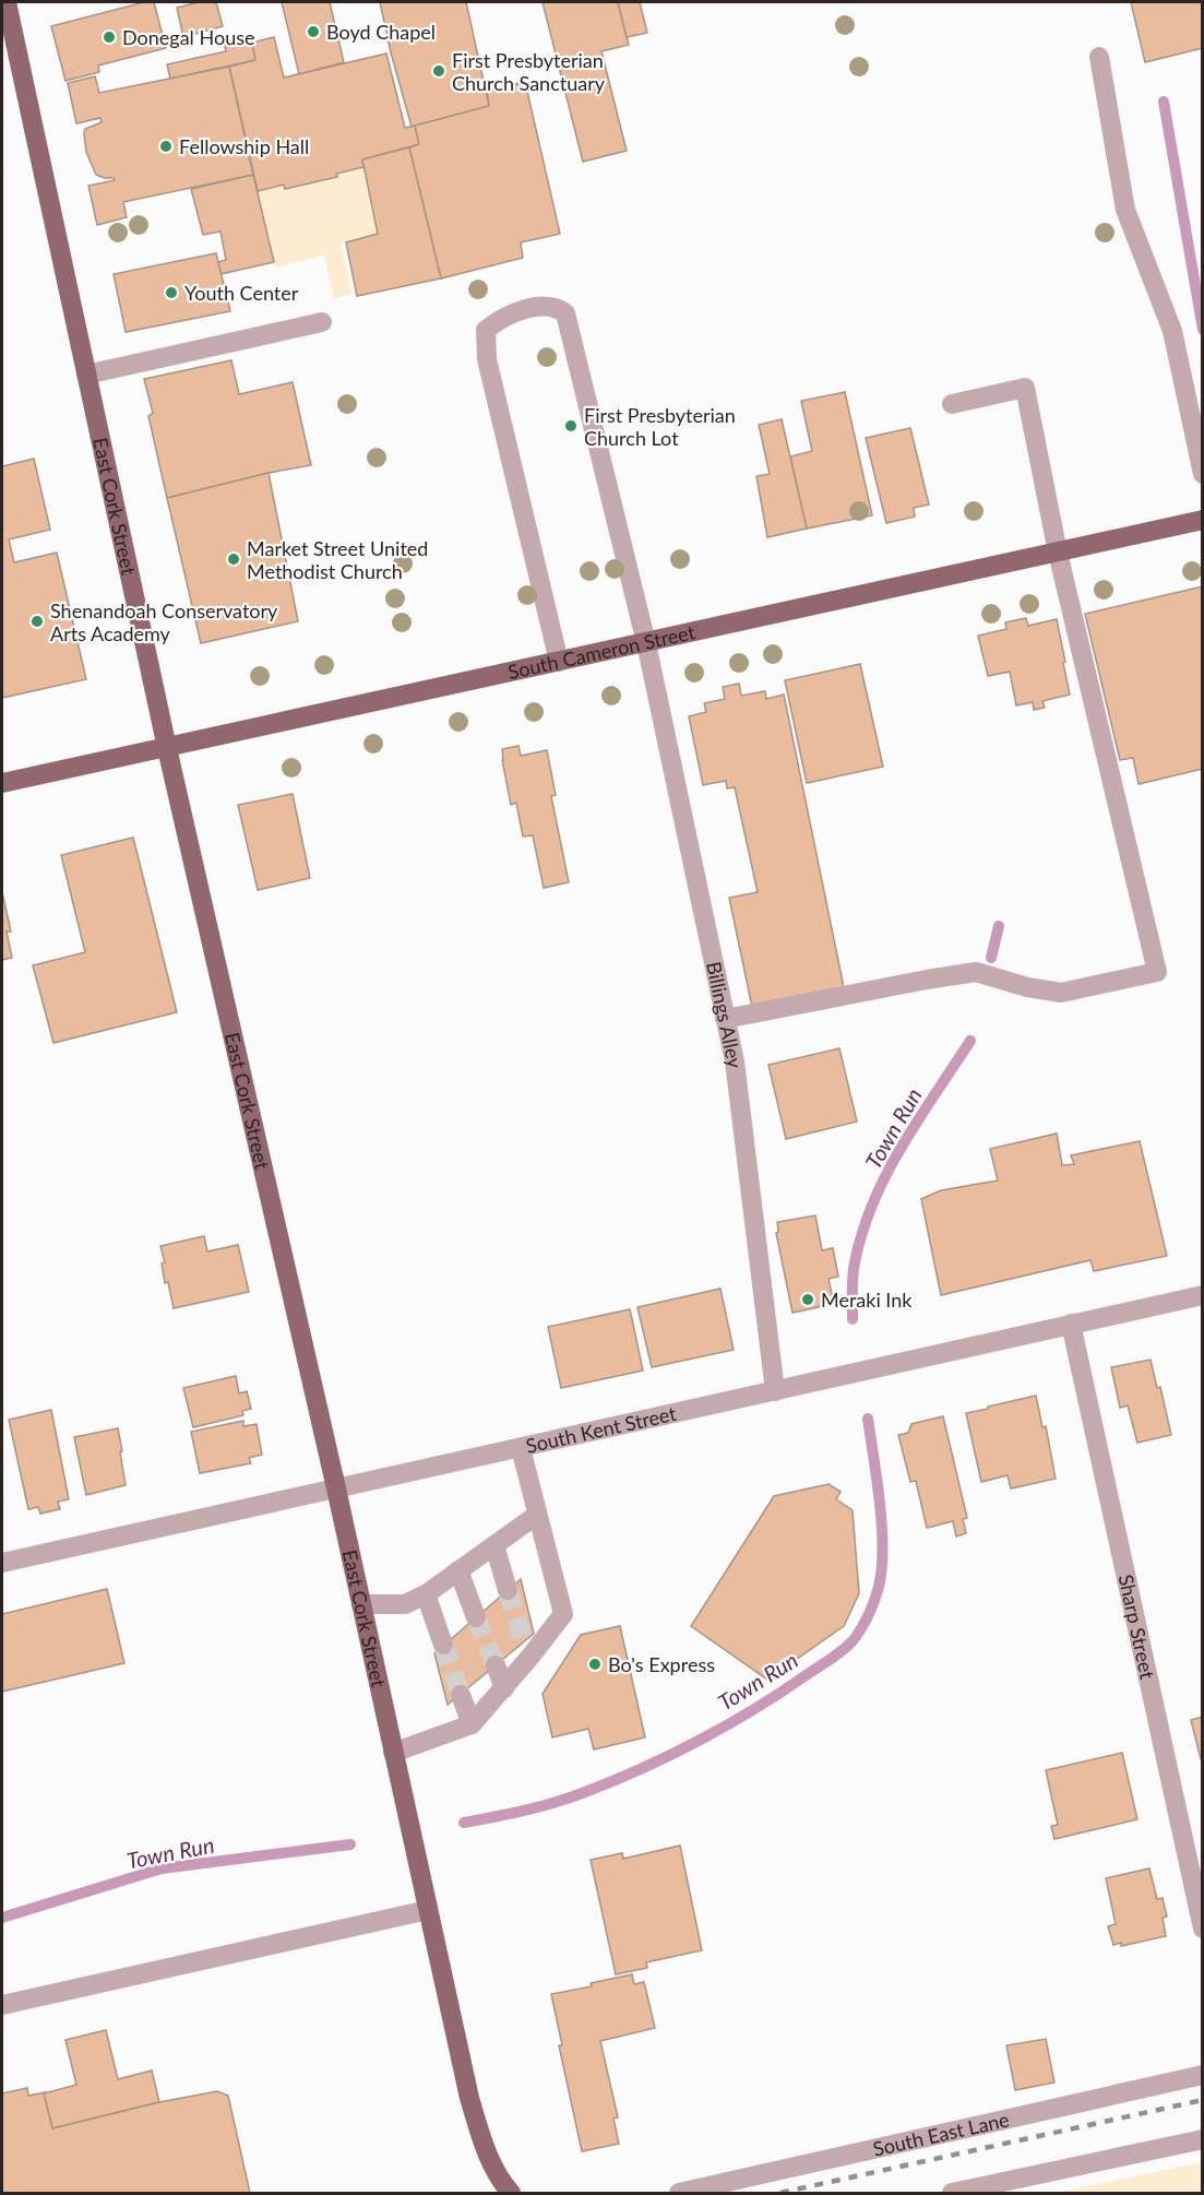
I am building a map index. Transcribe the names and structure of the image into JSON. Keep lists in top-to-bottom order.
{
  "streets": {
    "main road": ["East Cork Street", "South Cameron Street"],
    "street": [
      "Billings Alley",
      "South Kent Street",
      "Sharp Street",
      "South East Lane"
    ]
  },
  "crossings": [
    ["East Cork Street", "South Cameron Street"],
    ["East Cork Street", "South Kent Street"],
    ["South Cameron Street", "Billings Alley"],
    ["Billings Alley", "South Kent Street"],
    ["South Kent Street", "Sharp Street"]
  ],
  "water": ["Town Run"],
  "places": [
    "Boyd Chapel",
    "Donegal House",
    "First Presbyterian Church Sanctuary",
    "Fellowship Hall",
    "Youth Center",
    "First Presbyterian Church Lot",
    "Market Street United Methodist Church",
    "Shenandoah Conservatory Arts Academy",
    "Meraki Ink",
    "Bo's Express"
  ]
}
